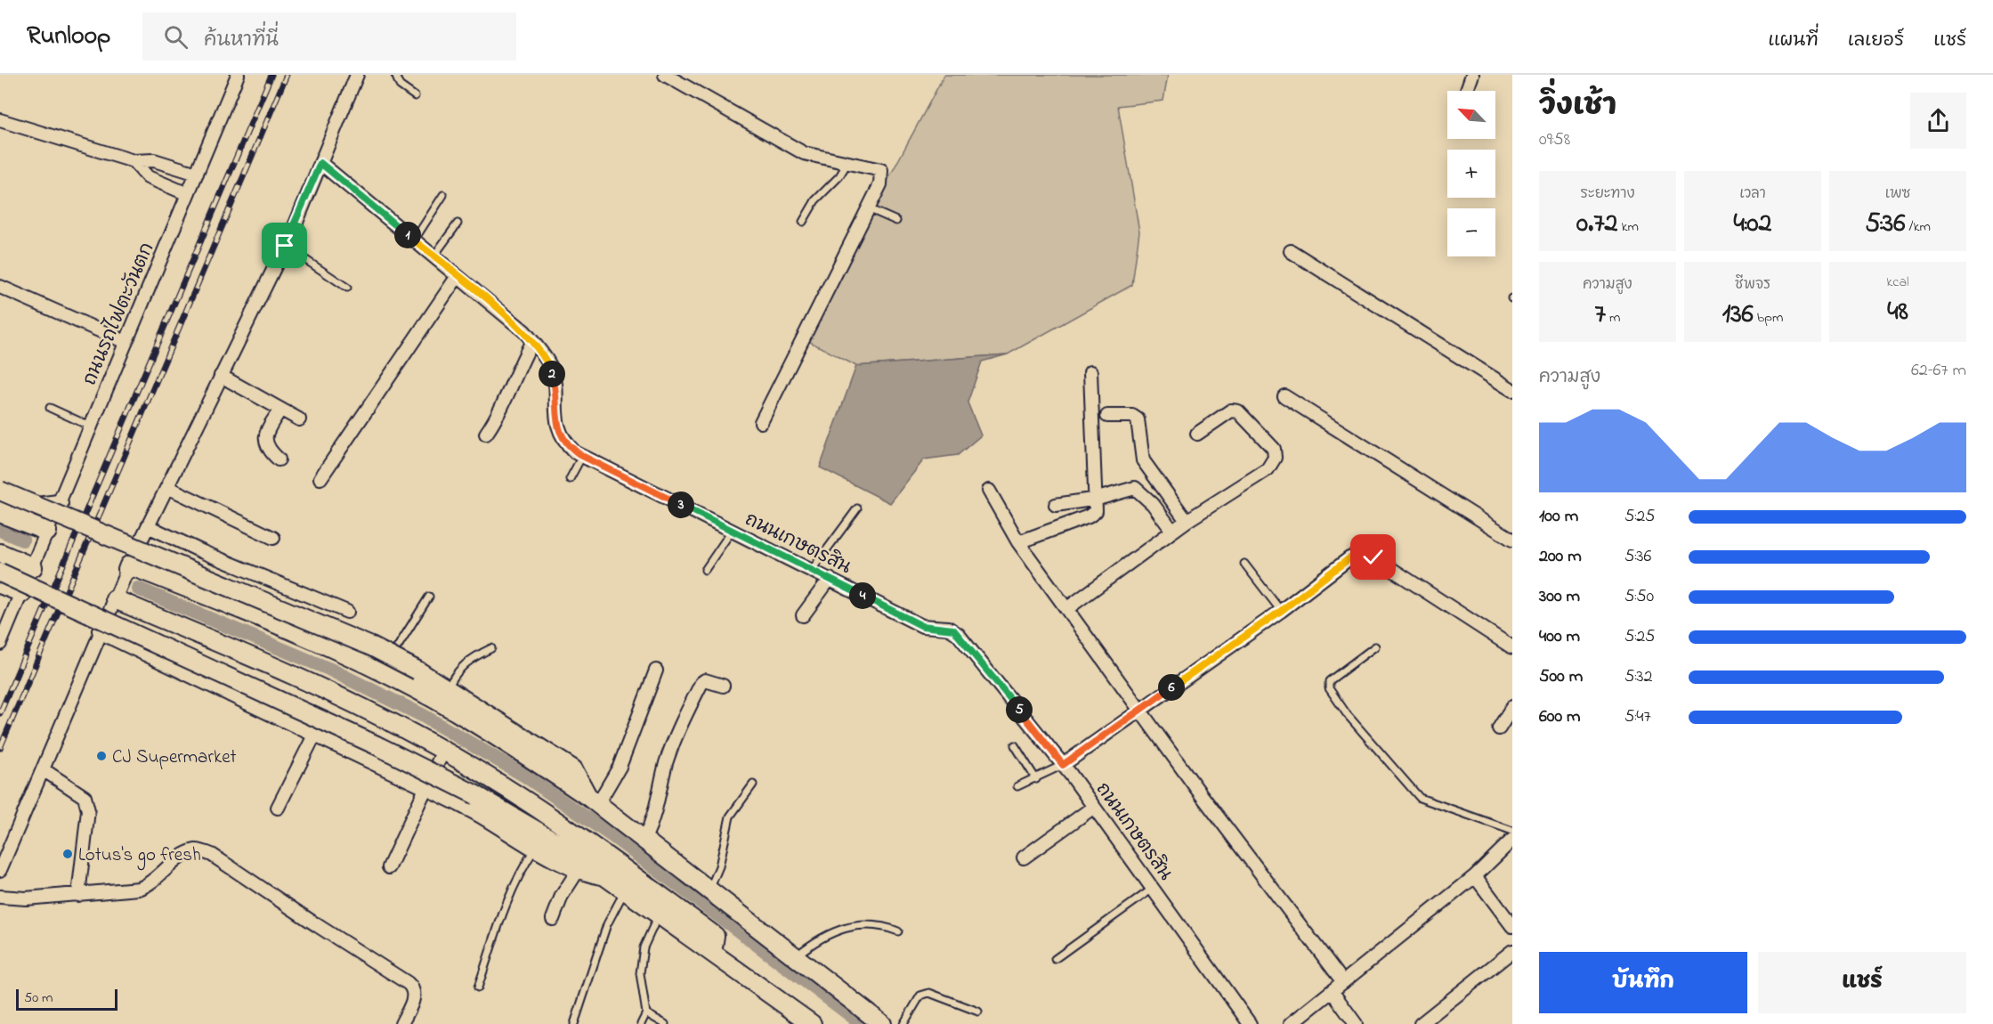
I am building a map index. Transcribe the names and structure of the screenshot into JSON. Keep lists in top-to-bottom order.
{
  "streets": {
    "street": ["ถนนรถไฟตะวันตก", "ถนนเกษตรสิน"]
  },
  "places": ["CJ Supermarket", "Lotus's go fresh"],
  "scale_bar": "50 m",
  "north": "top left",
  "page": {
    "header": "Runloop",
    "search": "ค้นหาที่นี่",
    "nav": ["แผนที่", "เลเยอร์", "แชร์"],
    "heading": ["วิ่งเช้า", "09:58"],
    "map_buttons": ["+", "−"],
    "stats": [
      ["ระยะทาง", "0.72 km"],
      ["เวลา", "4:02"],
      ["เพซ", "5:36 /km"],
      ["ความสูง", "7 m"],
      ["ชีพจร", "136 bpm"],
      ["kcal", "48"]
    ],
    "pins": [
      "1",
      "2",
      "3",
      "4",
      "6",
      "5"
    ],
    "chart": ["ความสูง", "62–67 m"],
    "list": [
      {
        "name": "100 m",
        "note": "5:25"
      },
      {
        "name": "200 m",
        "note": "5:36"
      },
      {
        "name": "300 m",
        "note": "5:50"
      },
      {
        "name": "400 m",
        "note": "5:25"
      },
      {
        "name": "500 m",
        "note": "5:32"
      },
      {
        "name": "600 m",
        "note": "5:47"
      }
    ],
    "buttons": ["บันทึก", "แชร์"],
    "scale": "50 m"
  }
}
